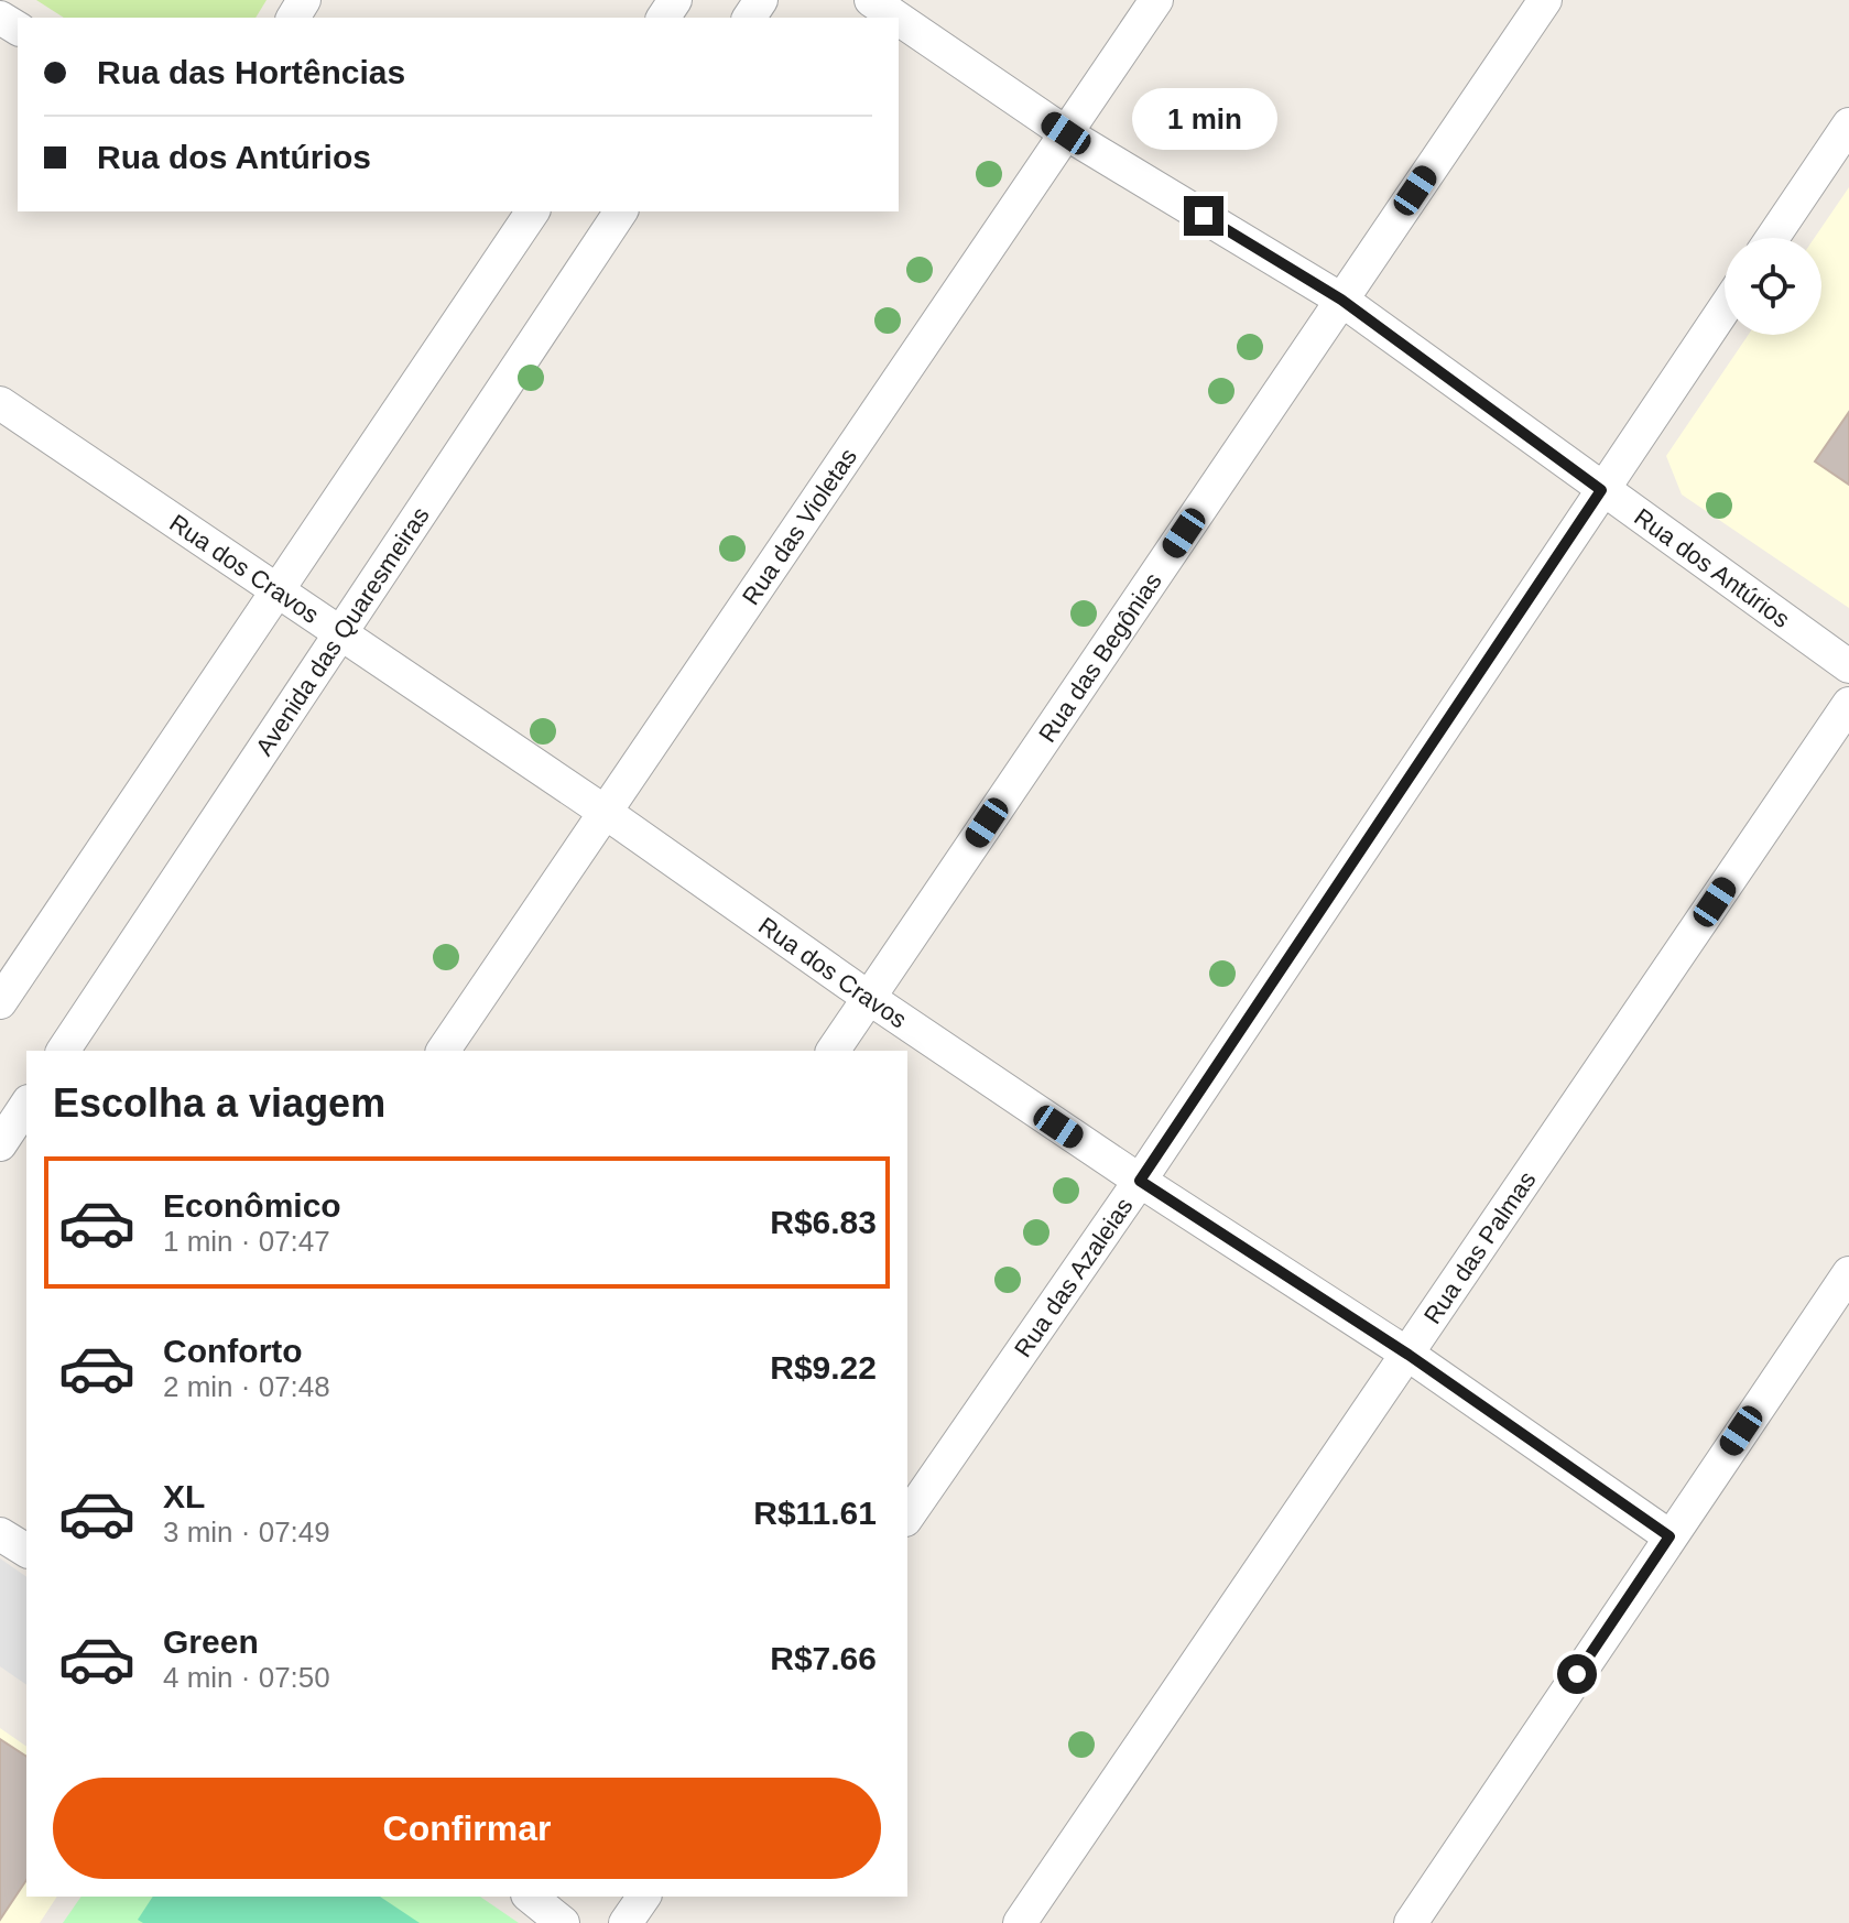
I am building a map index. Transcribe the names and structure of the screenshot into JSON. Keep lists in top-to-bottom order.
{
  "streets": {
    "street": [
      "Rua das Violetas",
      "Rua dos Antúrios",
      "Rua dos Cravos",
      "Avenida das Quaresmeiras",
      "Rua das Begônias",
      "Rua das Palmas",
      "Rua das Azaleias"
    ]
  },
  "crossings": [
    ["Rua das Violetas", "Rua dos Antúrios"],
    ["Rua das Violetas", "Rua dos Cravos"],
    ["Rua dos Antúrios", "Rua das Begônias"],
    ["Rua dos Antúrios", "Rua das Azaleias"],
    ["Rua dos Cravos", "Avenida das Quaresmeiras"],
    ["Rua dos Cravos", "Rua das Begônias"],
    ["Rua dos Cravos", "Rua das Palmas"],
    ["Rua dos Cravos", "Rua das Azaleias"]
  ],
  "page": {
    "banner": ["Rua das Hortências", "Rua dos Antúrios"],
    "bubble": "1 min",
    "heading": "Escolha a viagem",
    "list": [
      {
        "name": "Econômico",
        "note": "1 min · 07:47",
        "value": "R$6.83"
      },
      {
        "name": "Conforto",
        "note": "2 min · 07:48",
        "value": "R$9.22"
      },
      {
        "name": "XL",
        "note": "3 min · 07:49",
        "value": "R$11.61"
      },
      {
        "name": "Green",
        "note": "4 min · 07:50",
        "value": "R$7.66"
      }
    ],
    "buttons": "Confirmar"
  }
}
